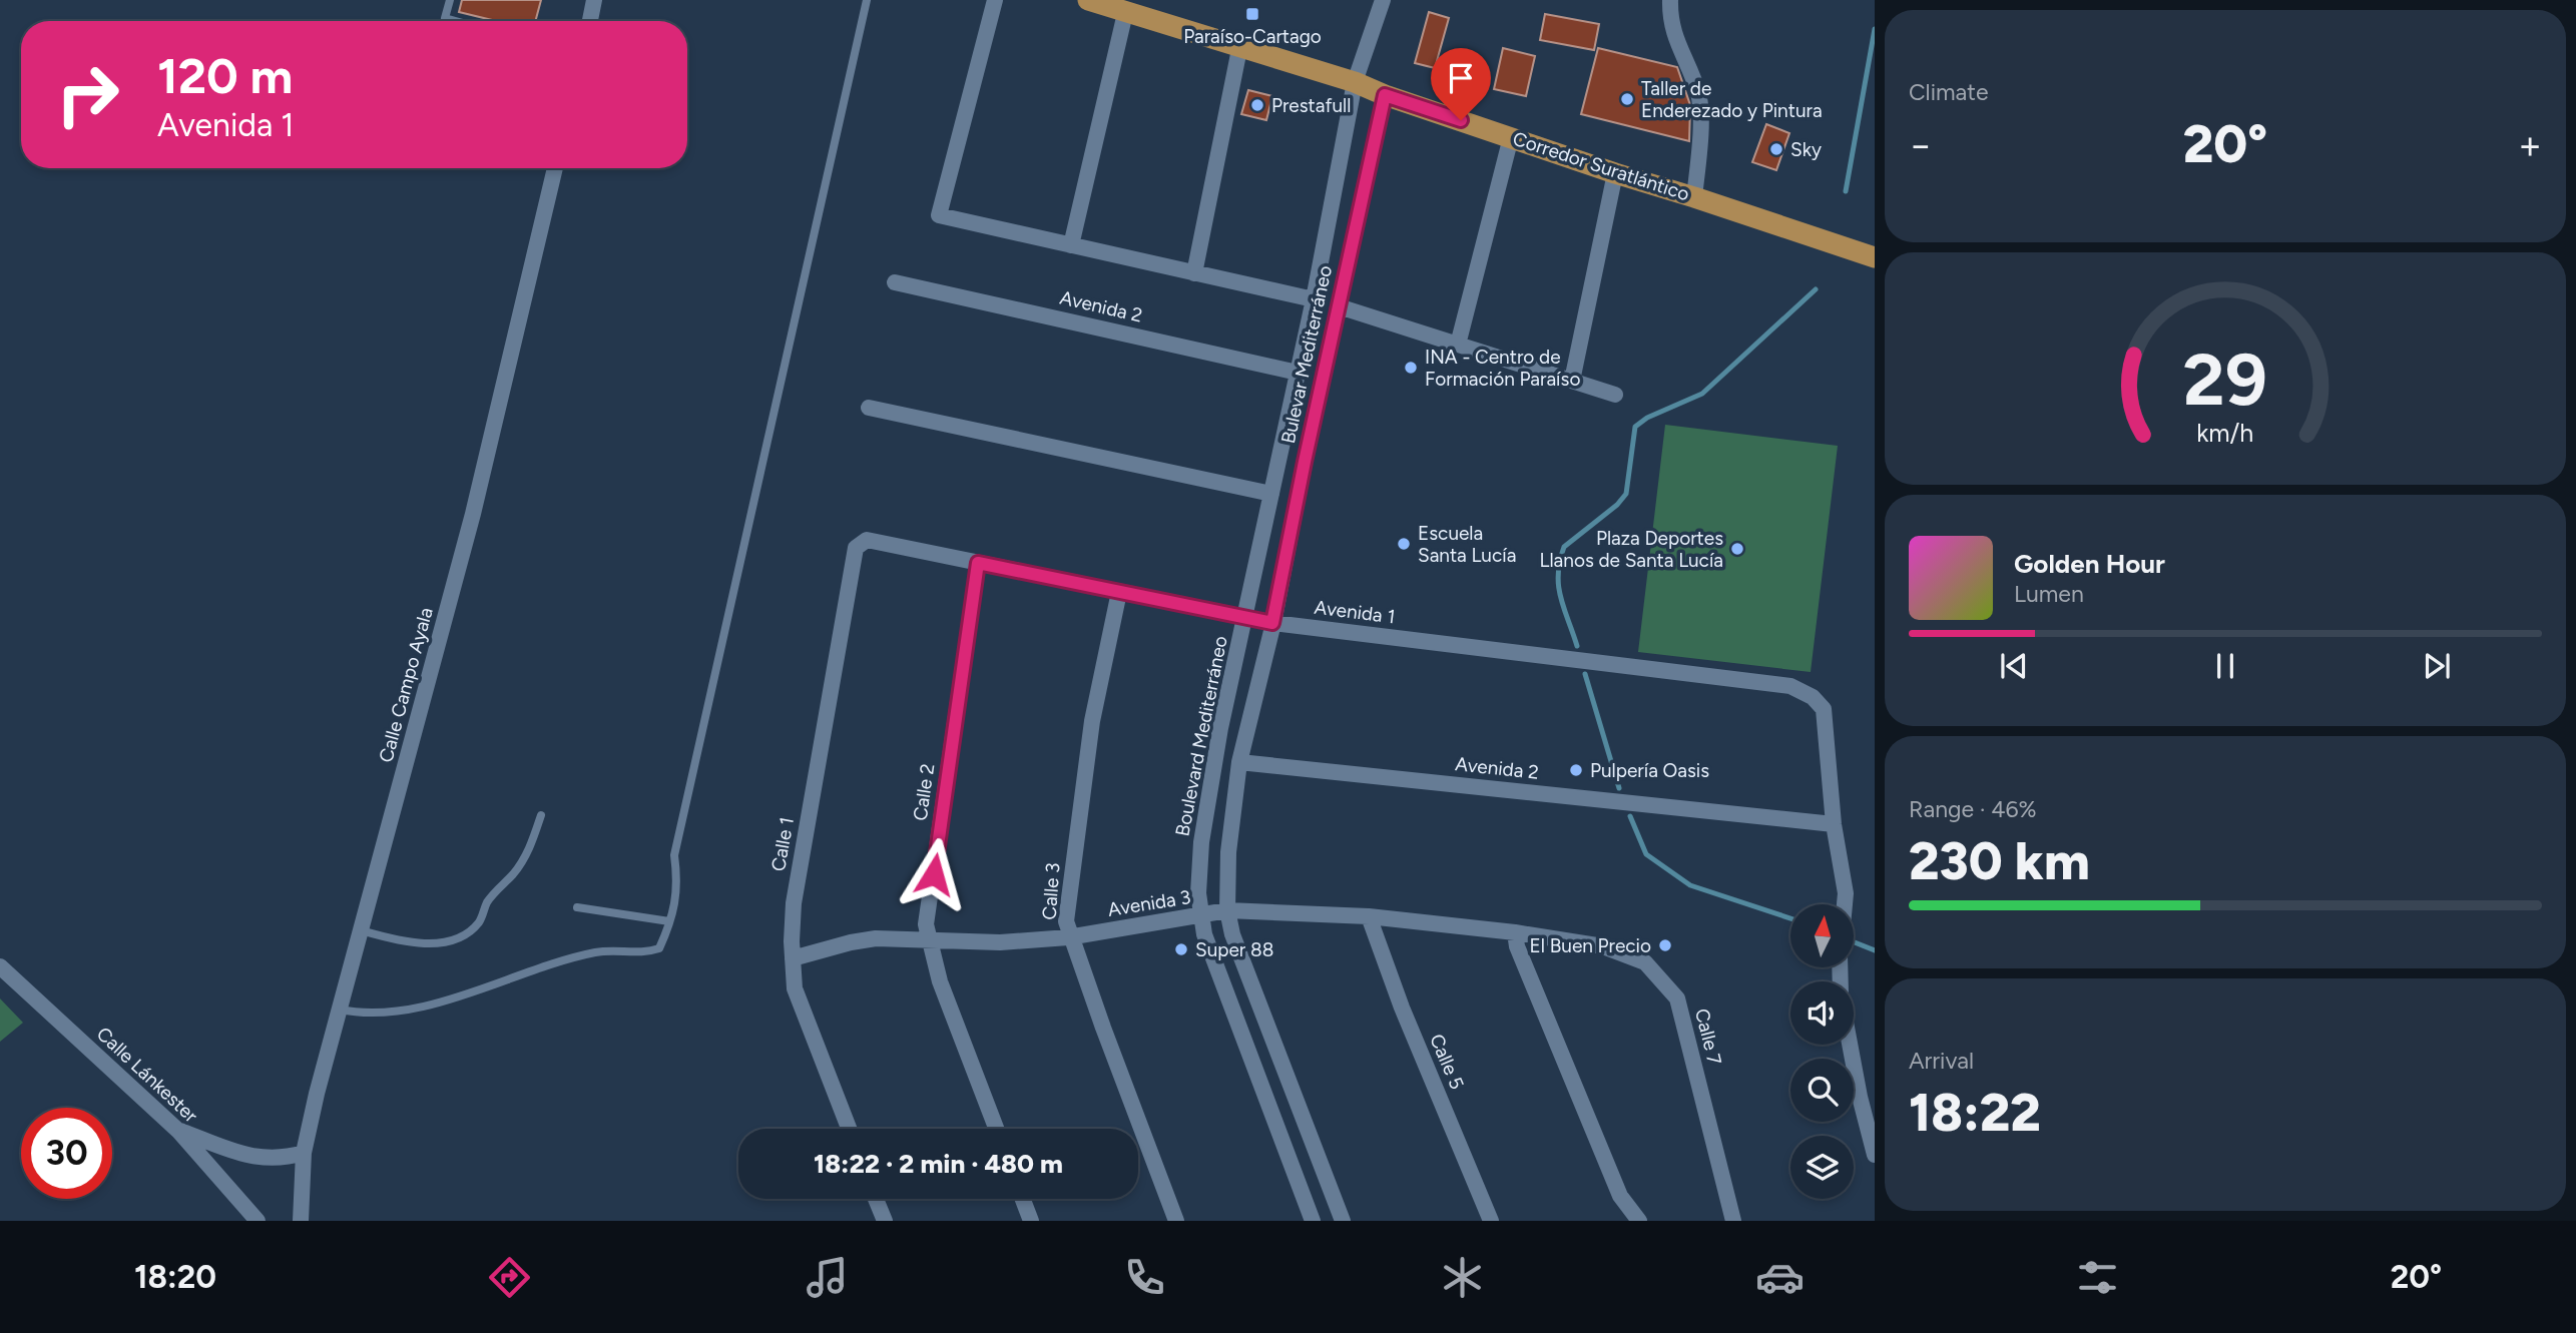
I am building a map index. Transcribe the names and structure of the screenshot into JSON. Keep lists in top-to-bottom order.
{
  "streets": {
    "main road": ["Corredor Suratlántico"],
    "street": [
      "Avenida 2",
      "Bulevar Mediterráneo",
      "Avenida 1",
      "Calle Campo Ayala",
      "Boulevard Mediterráneo",
      "Calle 2",
      "Calle 1",
      "Calle 3",
      "Avenida 3",
      "Calle 7",
      "Calle 5",
      "Calle Lánkester"
    ]
  },
  "crossings": [
    ["Corredor Suratlántico", "Bulevar Mediterráneo"],
    ["Corredor Suratlántico", "Boulevard Mediterráneo"],
    ["Avenida 2", "Avenida 1"],
    ["Avenida 2", "Boulevard Mediterráneo"],
    ["Bulevar Mediterráneo", "Avenida 1"],
    ["Avenida 1", "Boulevard Mediterráneo"],
    ["Avenida 1", "Calle 2"],
    ["Avenida 1", "Calle 1"],
    ["Avenida 1", "Calle 3"],
    ["Boulevard Mediterráneo", "Avenida 3"],
    ["Calle 2", "Avenida 3"],
    ["Calle 1", "Avenida 3"],
    ["Calle 3", "Avenida 3"],
    ["Avenida 3", "Calle 7"],
    ["Avenida 3", "Calle 5"]
  ],
  "places": {
    "transit": ["Paraíso-Cartago"],
    "other": [
      "Taller de Enderezado y Pintura",
      "Prestafull",
      "Sky",
      "INA - Centro de Formación Paraíso",
      "Escuela Santa Lucía",
      "Plaza Deportes Llanos de Santa Lucía",
      "Pulpería Oasis",
      "El Buen Precio",
      "Super 88"
    ]
  },
  "north": "top",
  "page": {
    "tile": [
      "Climate",
      ["Range · 46%", "230 km"],
      ["Arrival", "18:22"]
    ],
    "turn": ["120 m", "Avenida 1"],
    "heat": ["−", "20°", "+"],
    "song": ["Golden Hour", "Lumen"],
    "limit": "30",
    "trip": "18:22 · 2 min · 480 m",
    "tabs": ["18:20", "20°"],
    "gauge": ["29", "km/h"]
  }
}
